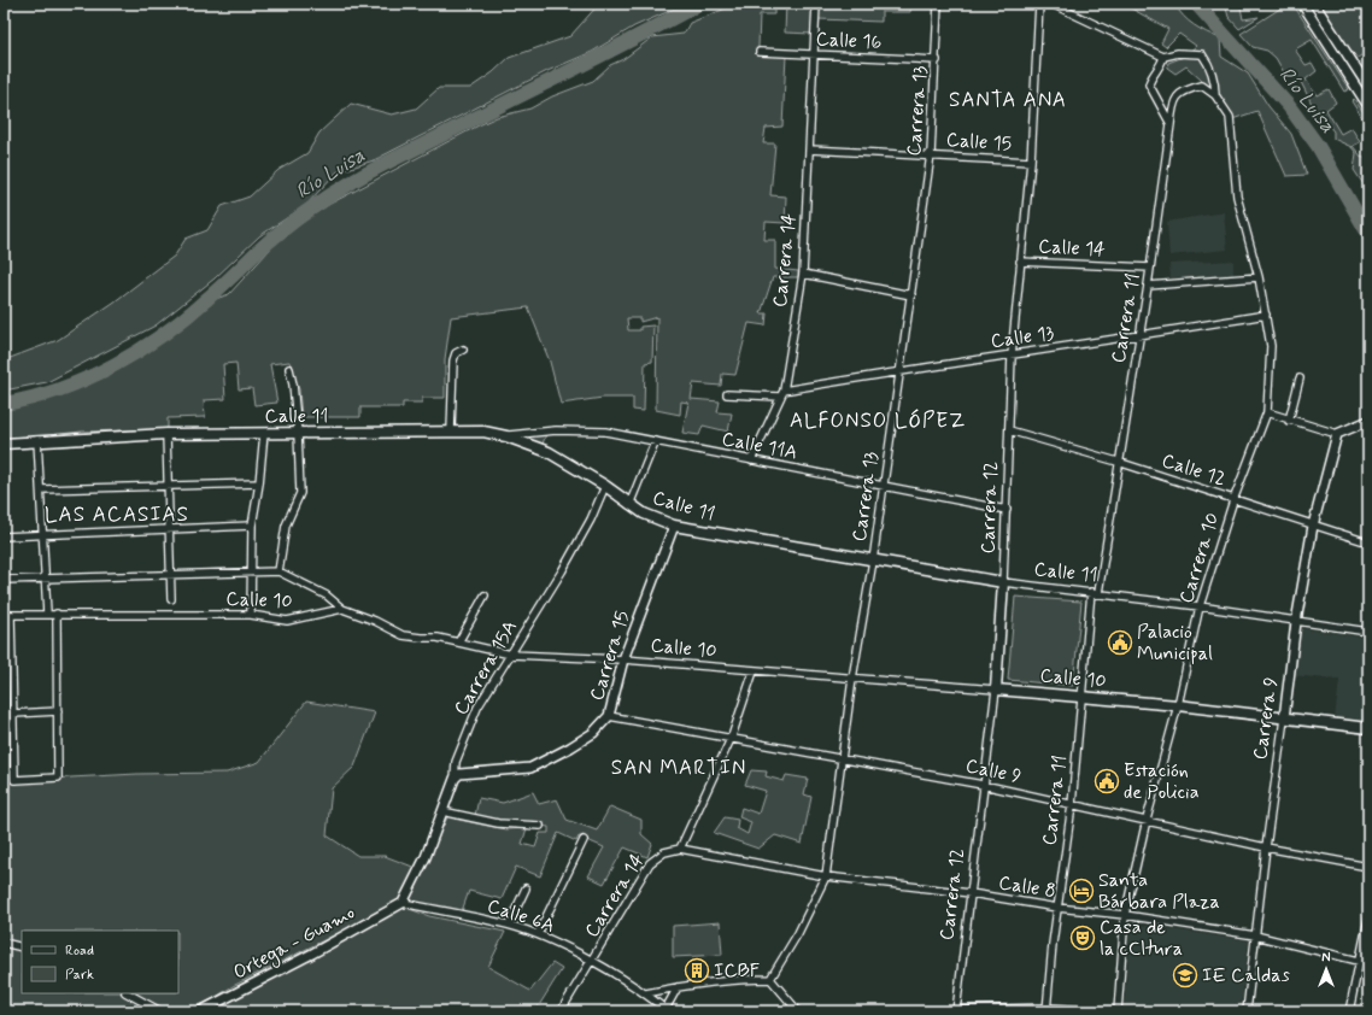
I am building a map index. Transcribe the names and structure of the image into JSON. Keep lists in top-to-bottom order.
{
  "streets": {
    "main road": ["Calle 11", "Carrera 12", "Calle 10"],
    "street": [
      "Calle 16",
      "Carrera 13",
      "Calle 15",
      "Calle 14",
      "Carrera 14",
      "Carrera 11",
      "Calle 13",
      "Calle 11A",
      "Calle 12",
      "Carrera 10",
      "Carrera 15",
      "Carrera 15A",
      "Carrera 9",
      "Calle 9",
      "Calle 8",
      "Calle 6A",
      "Ortega - Guamo"
    ]
  },
  "crossings": [
    ["Calle 16", "Carrera 13"],
    ["Calle 16", "Carrera 14"],
    ["Carrera 13", "Calle 15"],
    ["Carrera 13", "Calle 13"],
    ["Carrera 13", "Calle 11"],
    ["Carrera 13", "Calle 11A"],
    ["Carrera 13", "Calle 10"],
    ["Carrera 13", "Calle 9"],
    ["Carrera 13", "Calle 8"],
    ["Calle 15", "Carrera 14"],
    ["Calle 15", "Carrera 12"],
    ["Calle 14", "Carrera 11"],
    ["Calle 14", "Carrera 12"],
    ["Carrera 14", "Calle 13"],
    ["Carrera 14", "Calle 11A"],
    ["Carrera 14", "Calle 8"],
    ["Carrera 14", "Calle 6A"],
    ["Carrera 11", "Calle 13"],
    ["Carrera 11", "Calle 11"],
    ["Carrera 11", "Calle 12"],
    ["Carrera 11", "Carrera 10"],
    ["Carrera 11", "Calle 10"],
    ["Carrera 11", "Calle 9"],
    ["Carrera 11", "Calle 8"],
    ["Calle 13", "Carrera 12"],
    ["Calle 13", "Carrera 10"],
    ["Calle 11", "Calle 11A"],
    ["Calle 11", "Carrera 12"],
    ["Calle 11", "Carrera 10"],
    ["Calle 11", "Carrera 15"],
    ["Calle 11", "Carrera 15A"],
    ["Calle 11", "Carrera 9"],
    ["Calle 11A", "Carrera 12"],
    ["Calle 12", "Carrera 12"],
    ["Calle 12", "Carrera 10"],
    ["Calle 12", "Carrera 9"],
    ["Carrera 12", "Calle 10"],
    ["Carrera 12", "Calle 9"],
    ["Carrera 12", "Calle 8"],
    ["Carrera 10", "Calle 10"],
    ["Carrera 10", "Calle 9"],
    ["Carrera 10", "Calle 8"],
    ["Calle 10", "Carrera 15"],
    ["Calle 10", "Carrera 15A"],
    ["Calle 10", "Carrera 9"],
    ["Carrera 15", "Carrera 15A"],
    ["Carrera 15", "Calle 9"],
    ["Carrera 15A", "Calle 6A"],
    ["Carrera 15A", "Ortega - Guamo"],
    ["Carrera 9", "Calle 9"],
    ["Carrera 9", "Calle 8"],
    ["Calle 6A", "Ortega - Guamo"]
  ],
  "districts": [
    "SANTA ANA",
    "ALFONSO LÓPEZ",
    "LAS ACASIAS",
    "SAN MARTIN"
  ],
  "water": ["Río Luisa"],
  "places": {
    "public building": ["Palacio Municipal", "Estación de Policia"],
    "hotel": ["Santa Bárbara Plaza"],
    "theatre": ["Casa de la cCltura"],
    "building": ["ICBF"],
    "school or university": ["IE Caldas"]
  },
  "legend": ["Road", "Park"],
  "north": "top"
}
